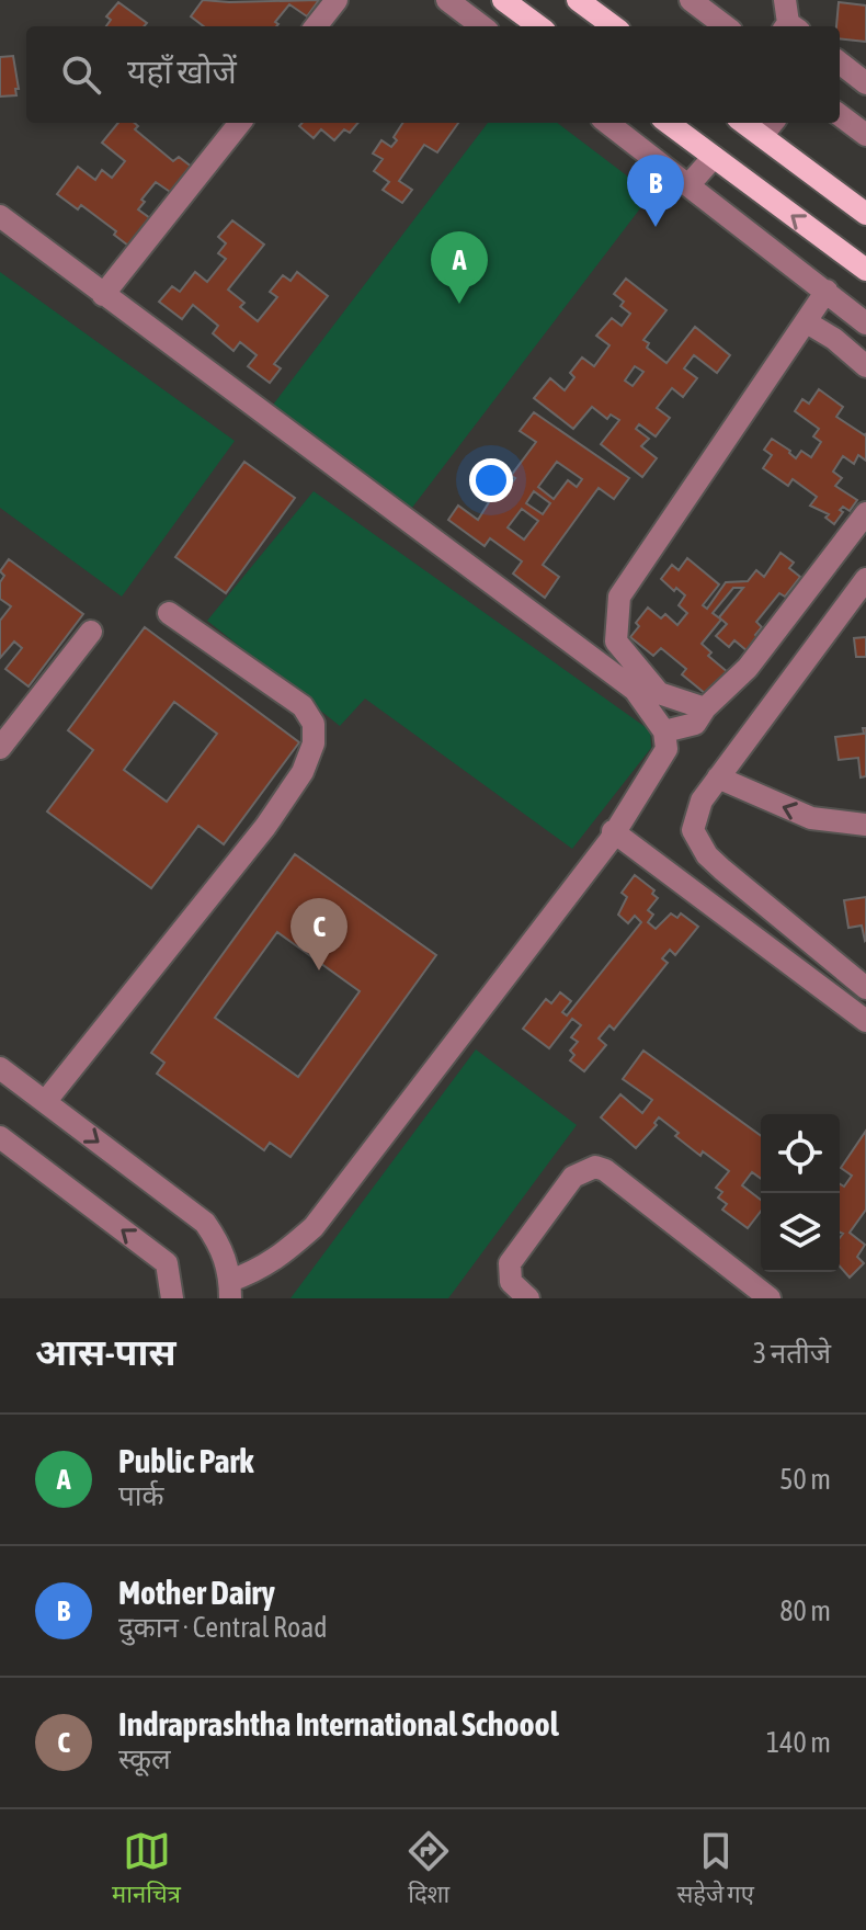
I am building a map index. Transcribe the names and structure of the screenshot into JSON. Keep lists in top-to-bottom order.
{
  "page": {
    "search": "यहाँ खोजें",
    "pins": ["B", "A", "C"],
    "heading": ["आस-पास", "3 नतीजे"],
    "list": [
      {
        "mark": "A",
        "name": "Public Park",
        "note": "पार्क",
        "value": "50 m"
      },
      {
        "mark": "B",
        "name": "Mother Dairy",
        "note": "दुकान · Central Road",
        "value": "80 m"
      },
      {
        "mark": "C",
        "name": "Indraprashtha International Schoool",
        "note": "स्कूल",
        "value": "140 m"
      }
    ],
    "nav": ["मानचित्र", "दिशा", "सहेजे गए"]
  }
}
